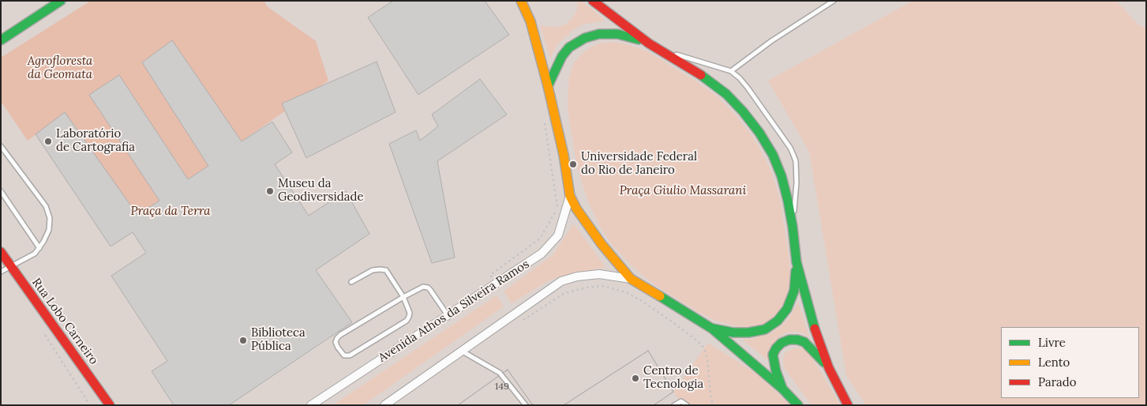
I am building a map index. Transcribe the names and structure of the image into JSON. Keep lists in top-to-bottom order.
{
  "streets": {
    "street": ["Avenida Athos da Silveira Ramos", "Rua Lobo Carneiro"]
  },
  "parks": ["Agrofloresta da Geomata", "Praça Giulio Massarani", "Praça da Terra"],
  "places": [
    "Laboratório de Cartografia",
    "Universidade Federal do Rio de Janeiro",
    "Museu da Geodiversidade",
    "Biblioteca Pública",
    "Centro de Tecnologia"
  ],
  "house_numbers": ["149"],
  "legend": ["Livre", "Lento", "Parado"]
}
